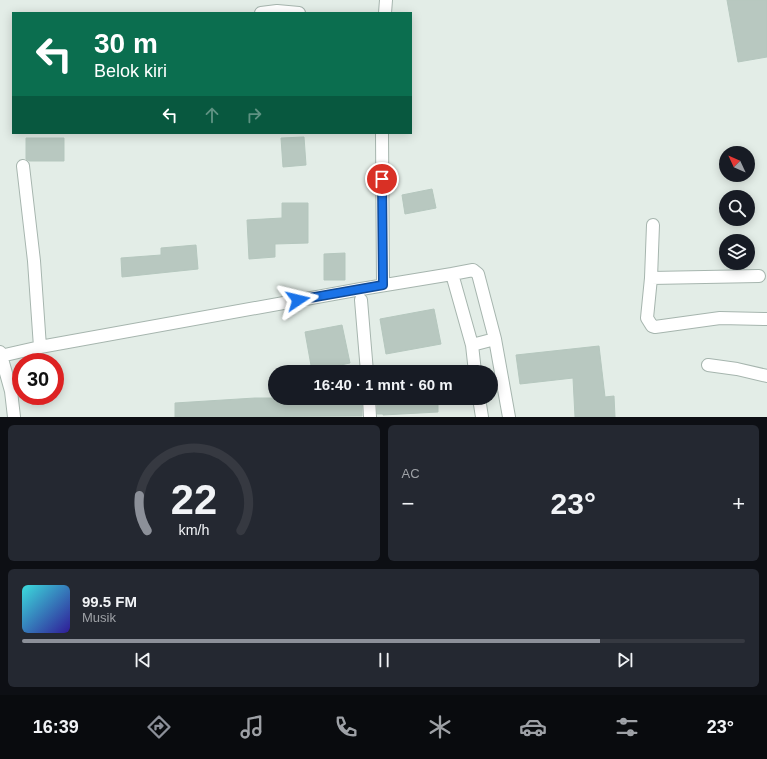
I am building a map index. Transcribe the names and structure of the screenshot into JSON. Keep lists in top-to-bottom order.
{
  "north": "top left",
  "page": {
    "turn": ["30 m", "Belok kiri"],
    "limit": "30",
    "trip": "16:40 · 1 mnt · 60 m",
    "tile": "AC",
    "heat": ["−", "23°", "+"],
    "song": ["99.5 FM", "Musik"],
    "tabs": ["16:39", "23°"],
    "gauge": ["22", "km/h"]
  }
}
